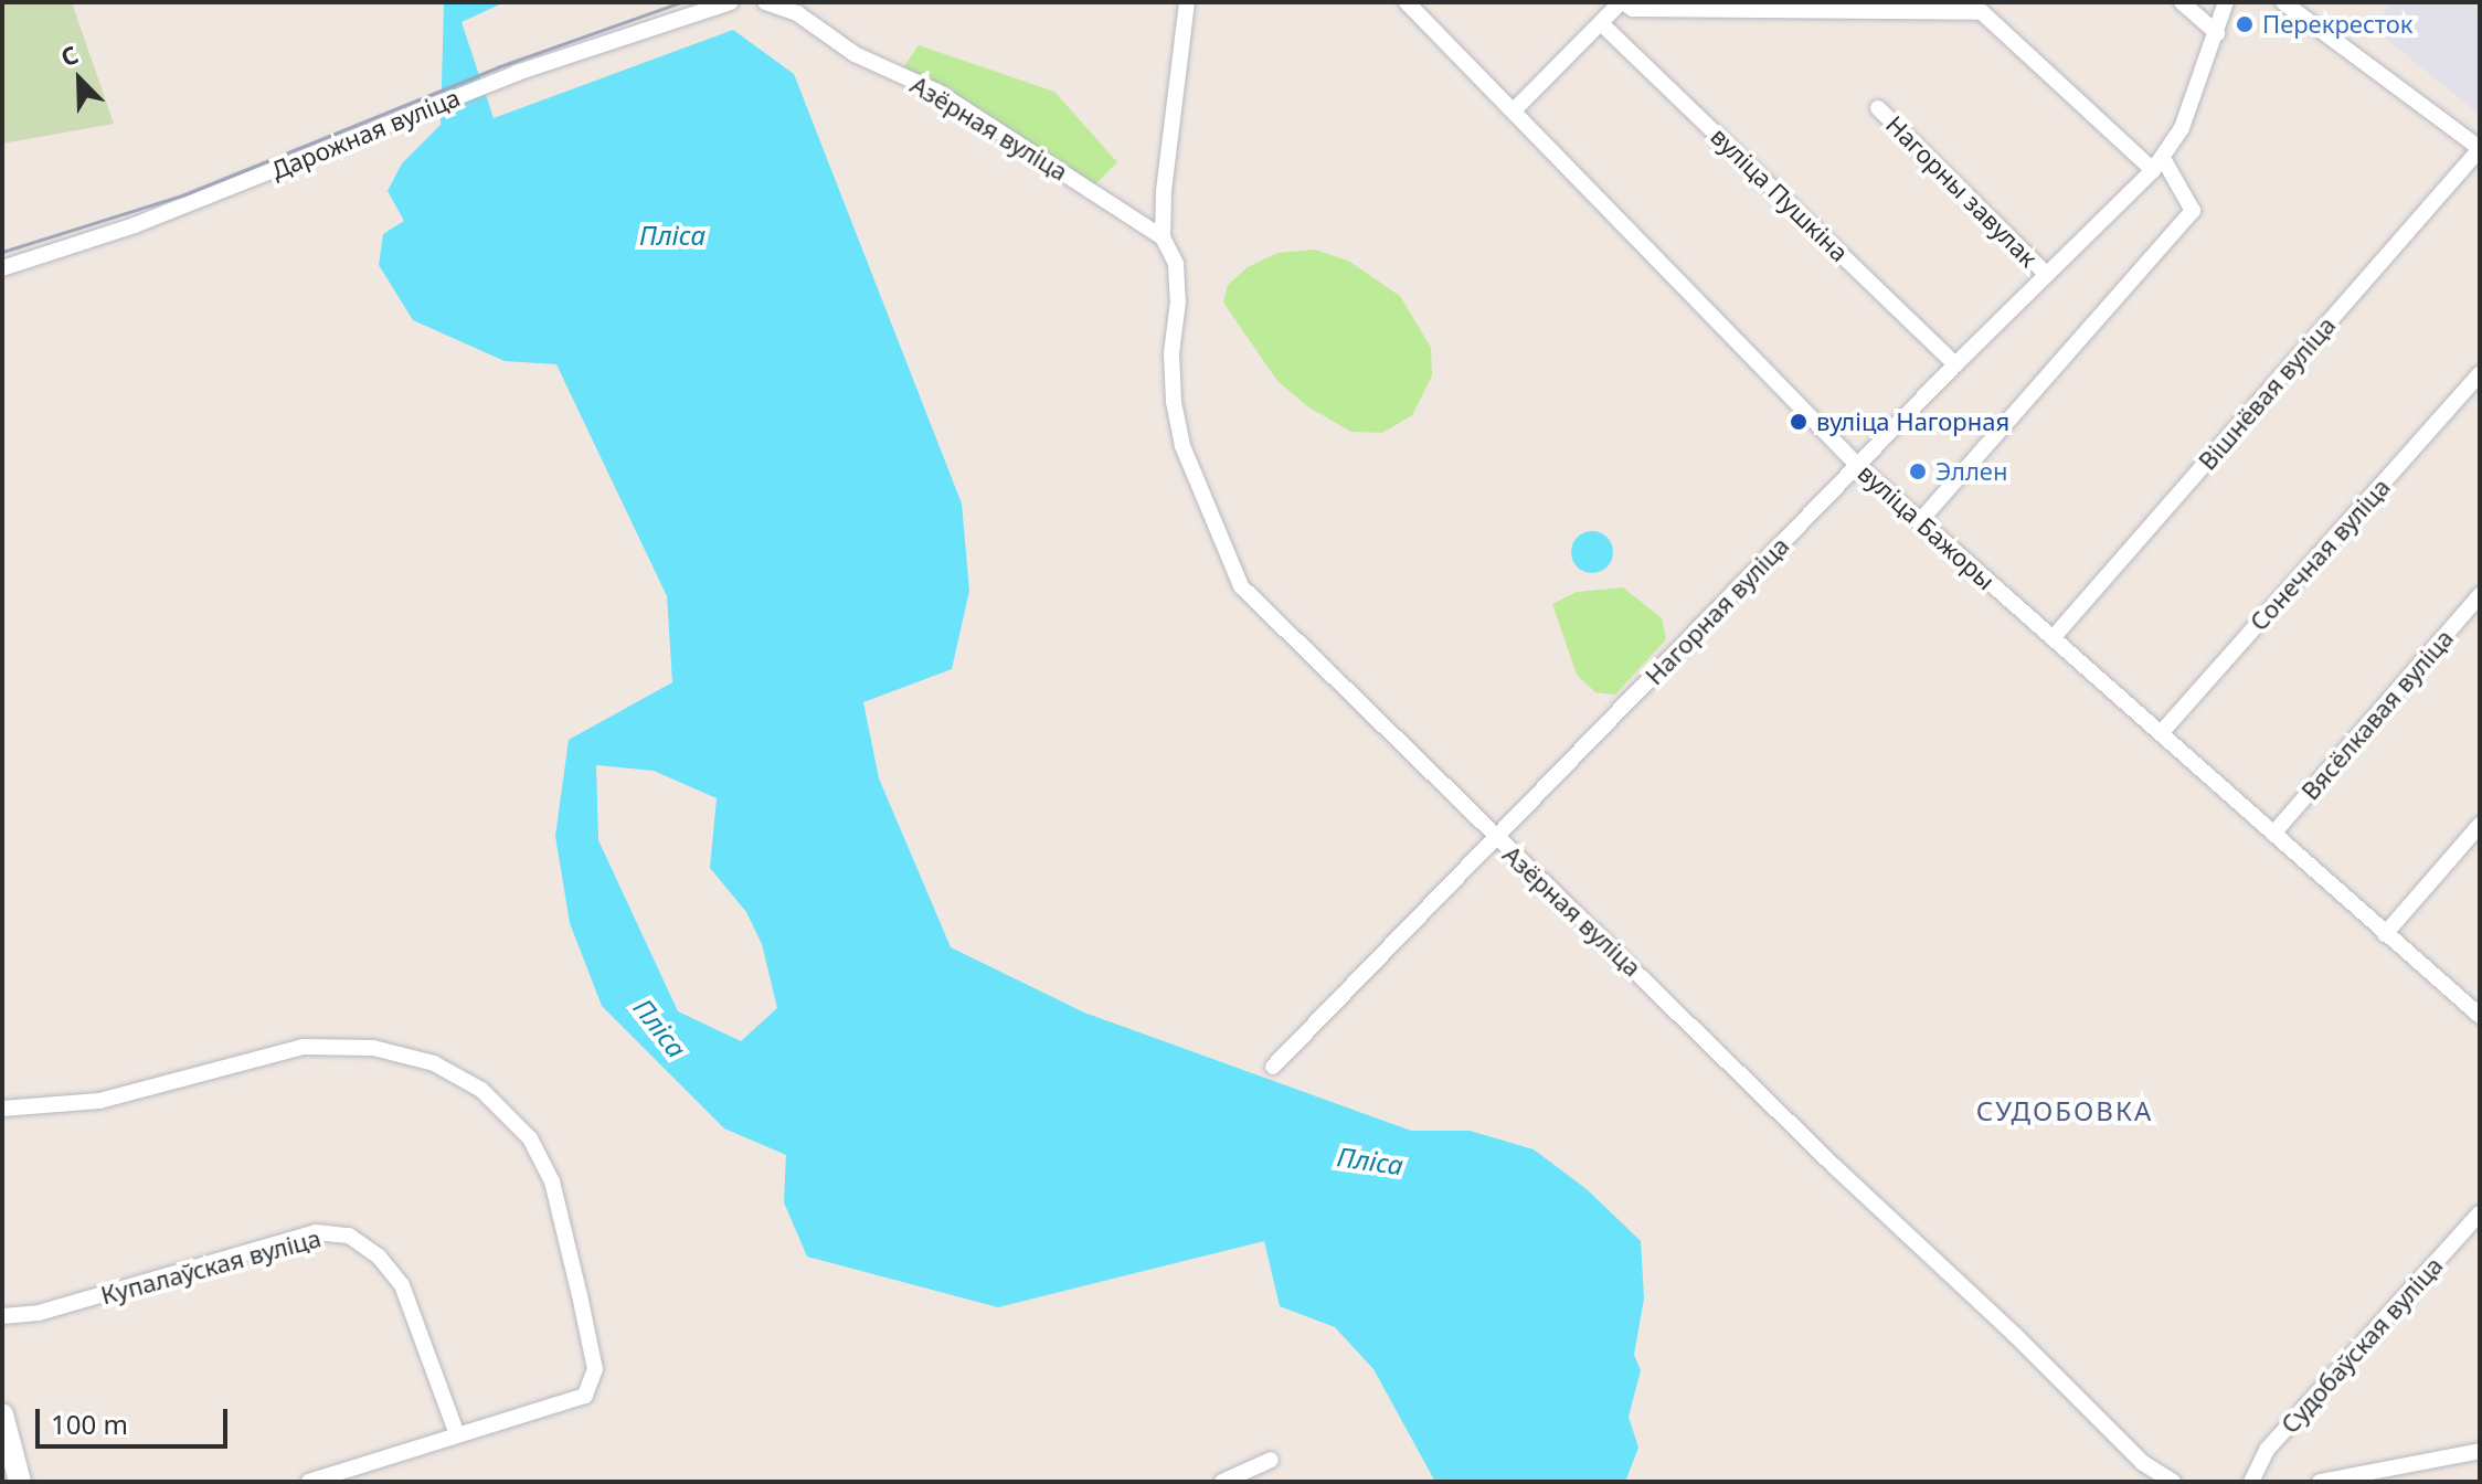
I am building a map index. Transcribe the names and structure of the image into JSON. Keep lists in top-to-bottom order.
{
  "streets": {
    "street": [
      "Азёрная вуліца",
      "Дарожная вуліца",
      "Нагорны завулак",
      "вуліца Пушкіна",
      "Вішнёвая вуліца",
      "вуліца Бажоры",
      "Сонечная вуліца",
      "Нагорная вуліца",
      "Вясёлкавая вуліца",
      "Купалаўская вуліца",
      "Судобаўская вуліца"
    ]
  },
  "crossings": [
    ["Азёрная вуліца", "Нагорная вуліца"],
    ["Нагорны завулак", "Нагорная вуліца"],
    ["вуліца Пушкіна", "Нагорная вуліца"],
    ["Вішнёвая вуліца", "вуліца Бажоры"],
    ["вуліца Бажоры", "Сонечная вуліца"],
    ["вуліца Бажоры", "Нагорная вуліца"],
    ["вуліца Бажоры", "Вясёлкавая вуліца"]
  ],
  "districts": ["СУДОБОВКА"],
  "water": ["Пліса"],
  "places": ["Перекресток", "вуліца Нагорная", "Эллен"],
  "scale_bar": "100 m",
  "north": "top left"
}
